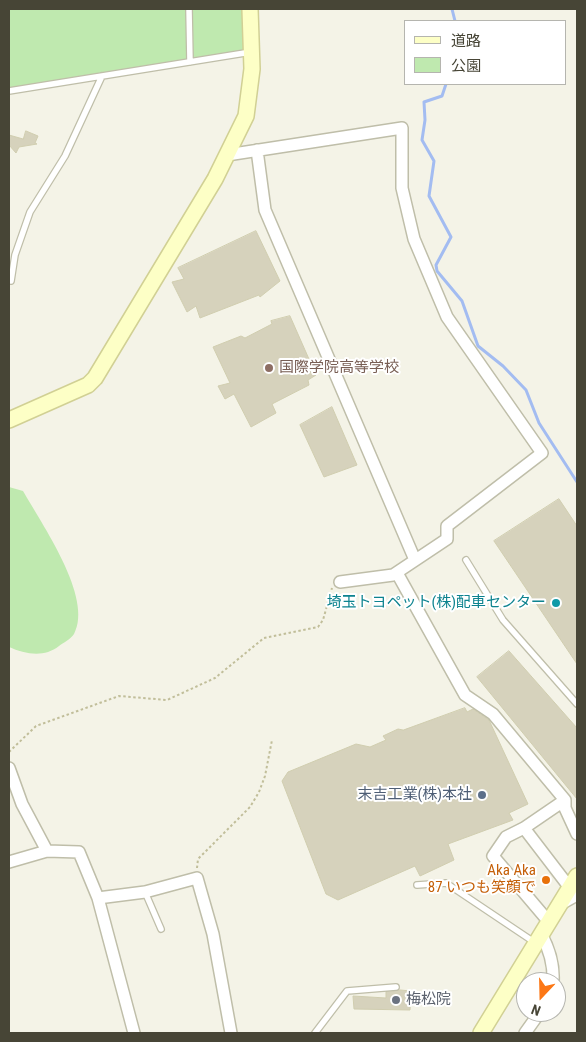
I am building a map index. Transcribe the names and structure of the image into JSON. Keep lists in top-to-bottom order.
{
  "places": [
    "国際学院高等学校",
    "埼玉トヨペット(株)配車センター",
    "末吉工業(株)本社",
    "Aka Aka 87 いつも笑顔で",
    "梅松院"
  ],
  "legend": ["道路", "公園"],
  "north": "bottom"
}
